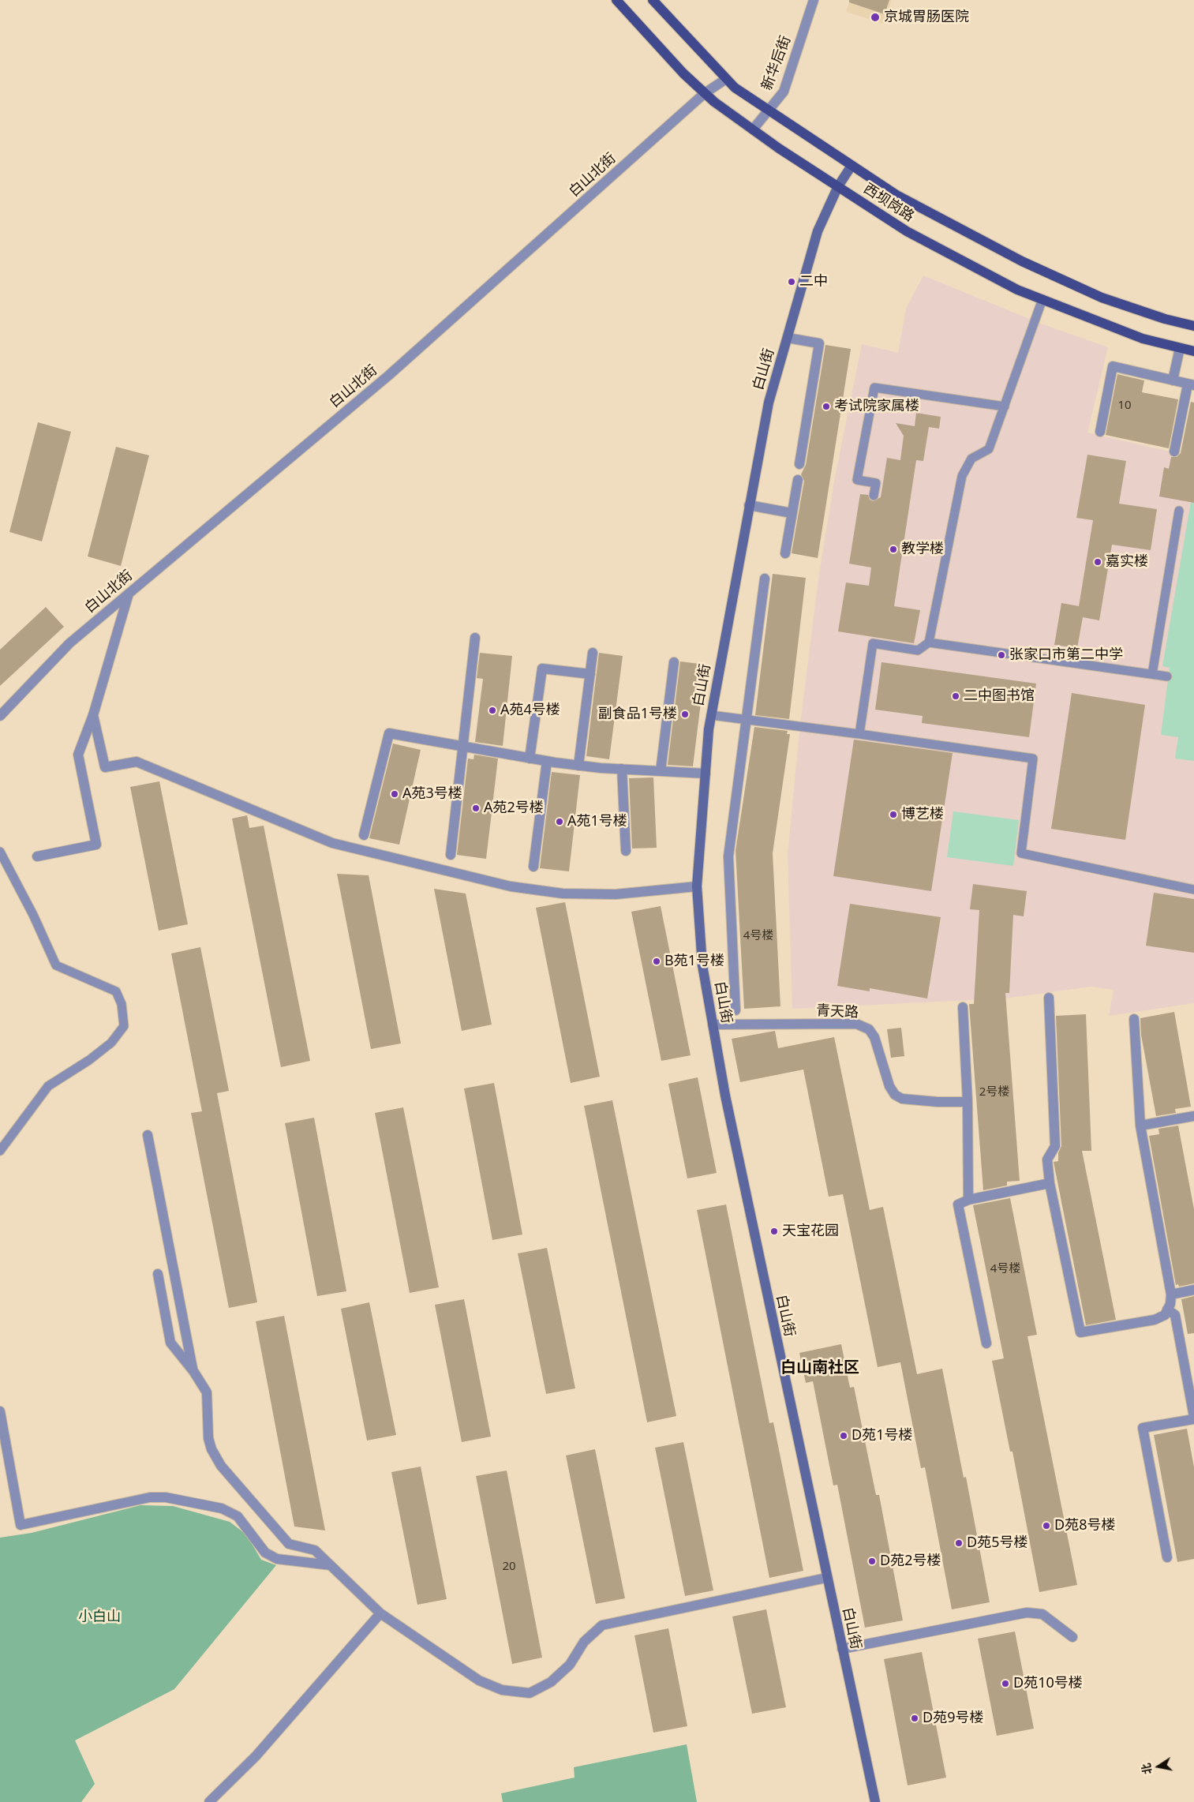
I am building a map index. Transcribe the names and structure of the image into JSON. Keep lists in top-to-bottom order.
{
  "streets": {
    "main road": ["西坝岗路", "白山街"],
    "street": ["新华后街", "白山北街", "青天路"]
  },
  "crossings": [
    ["新华后街", "西坝岗路"],
    ["白山北街", "西坝岗路"],
    ["西坝岗路", "白山街"],
    ["白山街", "青天路"]
  ],
  "districts": ["白山南社区"],
  "parks": ["小白山"],
  "places": [
    "京城胃肠医院",
    "二中",
    "考试院家属楼",
    "教学楼",
    "嘉实楼",
    "张家口市第二中学",
    "二中图书馆",
    "A苑4号楼",
    "副食品1号楼",
    "A苑3号楼",
    "A苑2号楼",
    "博艺楼",
    "A苑1号楼",
    "B苑1号楼",
    "天宝花园",
    "D苑1号楼",
    "D苑8号楼",
    "D苑5号楼",
    "D苑2号楼",
    "D苑10号楼",
    "D苑9号楼"
  ],
  "house_numbers": [
    "10",
    "4号楼",
    "2号楼",
    "4号楼",
    "20"
  ],
  "north": "left"
}
